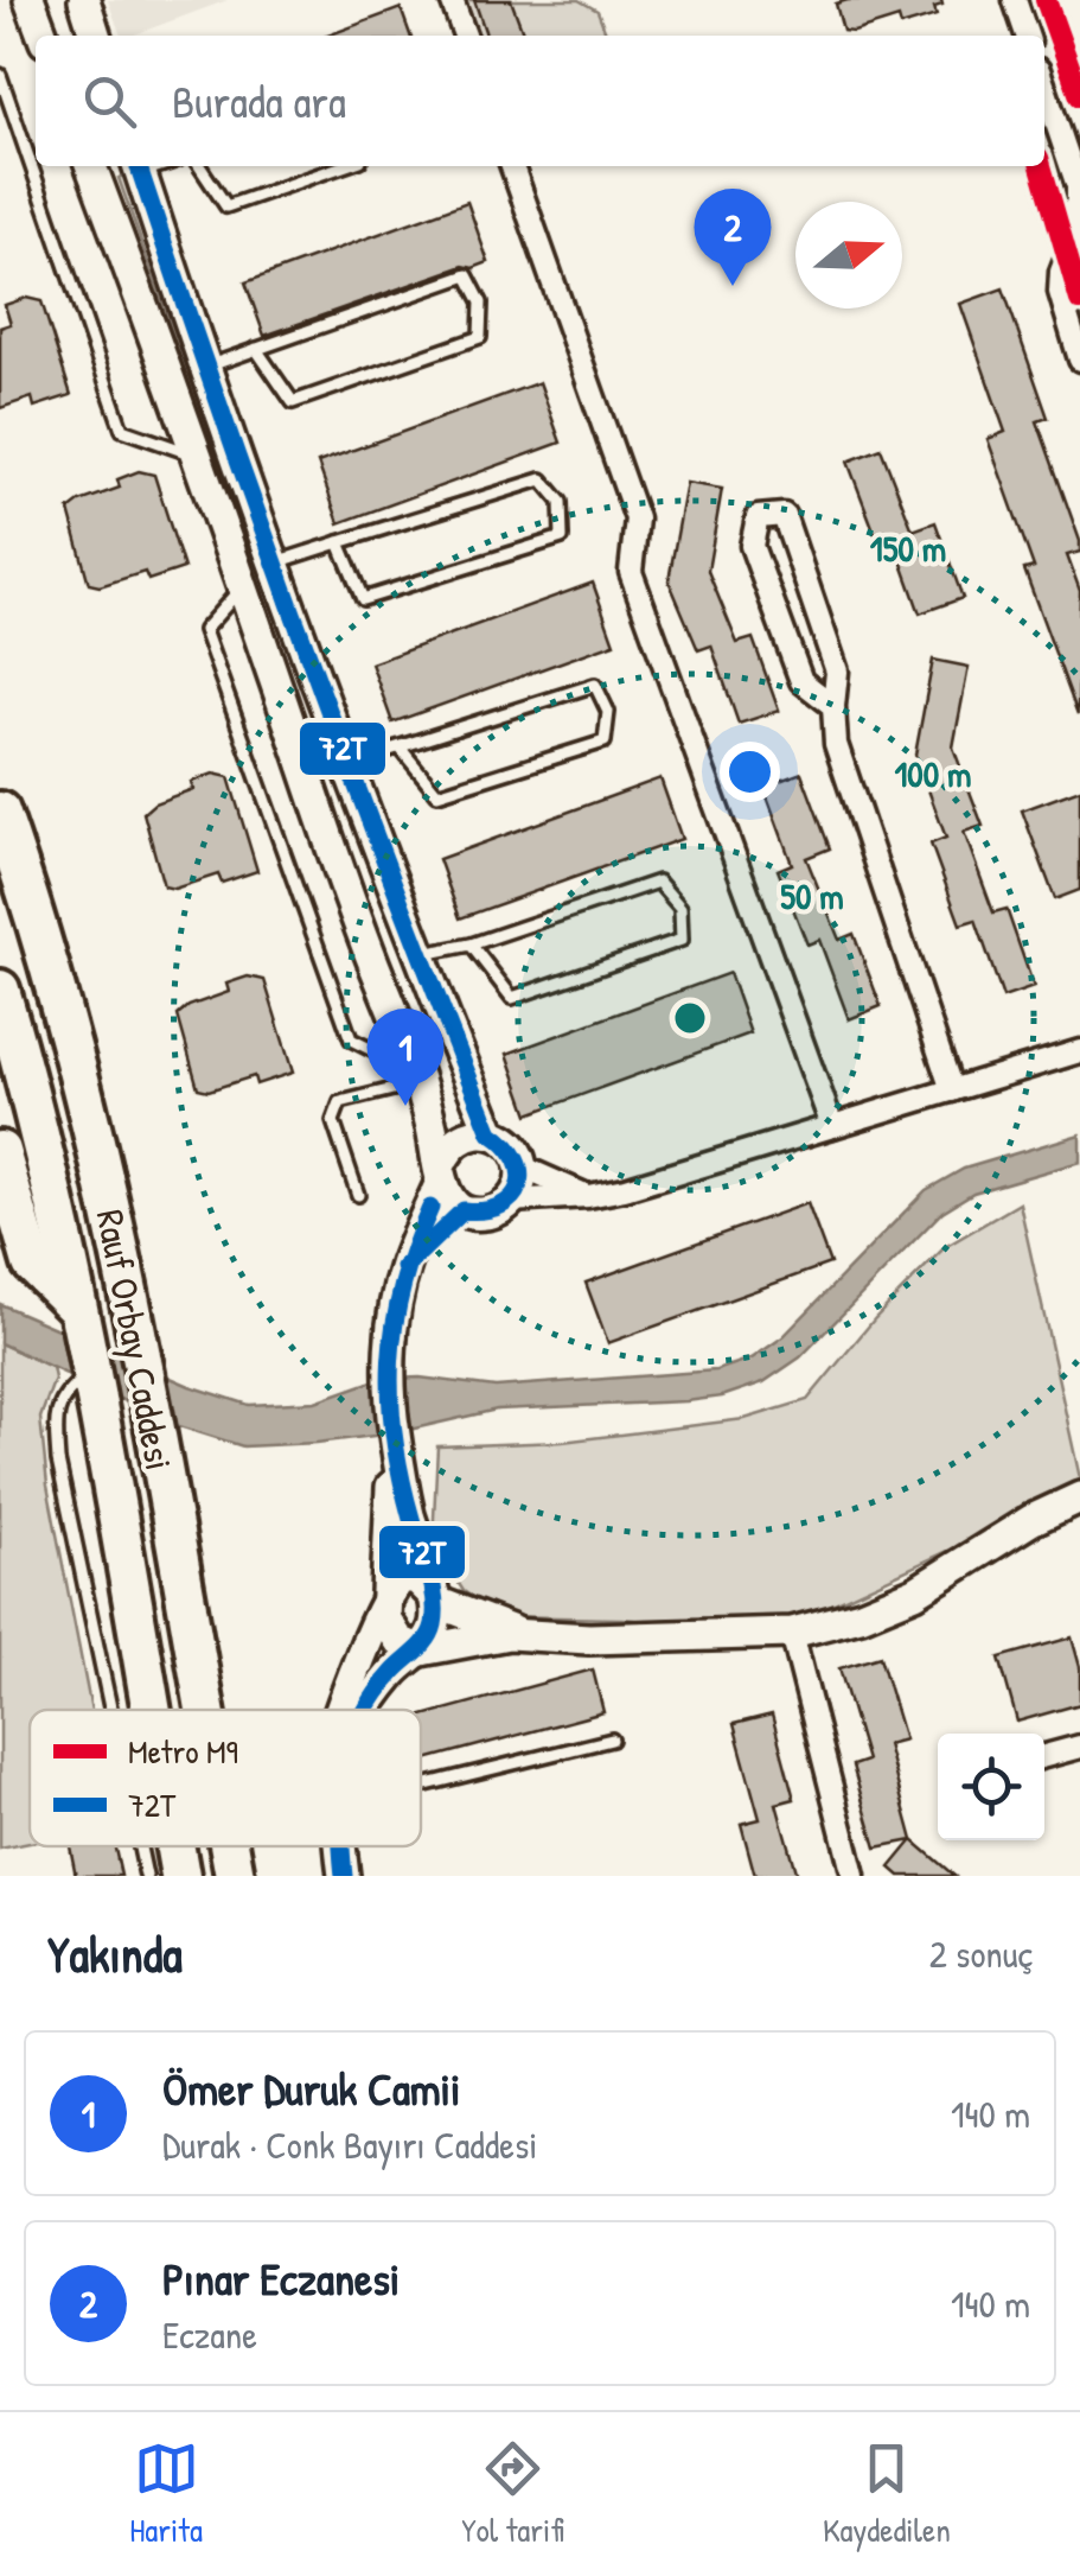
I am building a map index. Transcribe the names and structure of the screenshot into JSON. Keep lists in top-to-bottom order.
{
  "streets": {
    "highway": ["Rauf Orbay Caddesi"]
  },
  "lines": ["metro line M9", "transit line 72T"],
  "legend": ["Metro M9", "72T"],
  "north": "right",
  "page": {
    "search": "Burada ara",
    "pins": ["2", "1"],
    "heading": ["Yakında", "2 sonuç"],
    "list": [
      {
        "mark": "1",
        "name": "Ömer Duruk Camii",
        "note": "Durak · Conk Bayırı Caddesi",
        "value": "140 m"
      },
      {
        "mark": "2",
        "name": "Pınar Eczanesi",
        "note": "Eczane",
        "value": "140 m"
      }
    ],
    "nav": ["Harita", "Yol tarifi", "Kaydedilen"]
  },
  "rings": ["150 m", "100 m", "50 m"]
}
